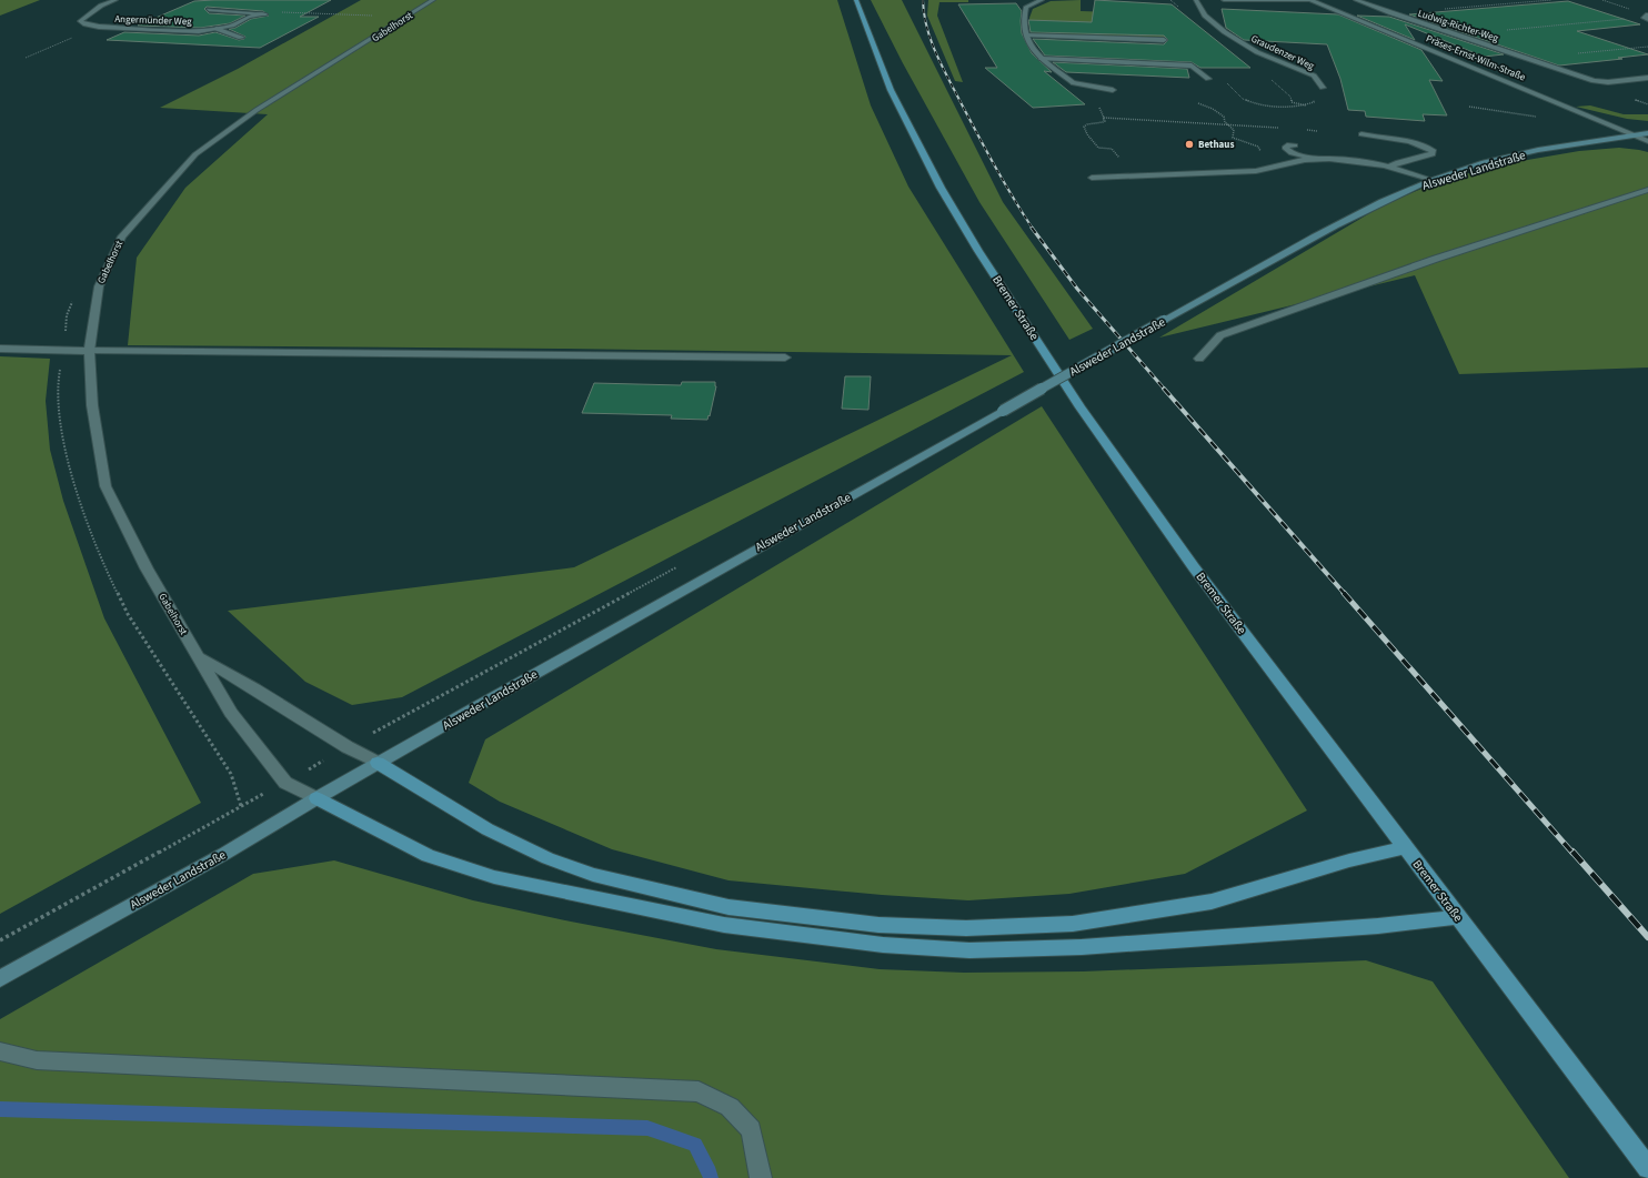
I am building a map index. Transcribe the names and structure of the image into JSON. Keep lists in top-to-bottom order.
{
  "streets": {
    "main road": ["Alsweder Landstraße", "Bremer Straße"],
    "street": [
      "Angermünder Weg",
      "Ludwig-Richter-Weg",
      "Gabelhorst",
      "Graudenzer Weg",
      "Präses-Ernst-Wilm-Straße"
    ]
  },
  "crossings": [
    ["Gabelhorst", "Alsweder Landstraße"],
    ["Präses-Ernst-Wilm-Straße", "Alsweder Landstraße"]
  ],
  "places": ["Bethaus"]
}
